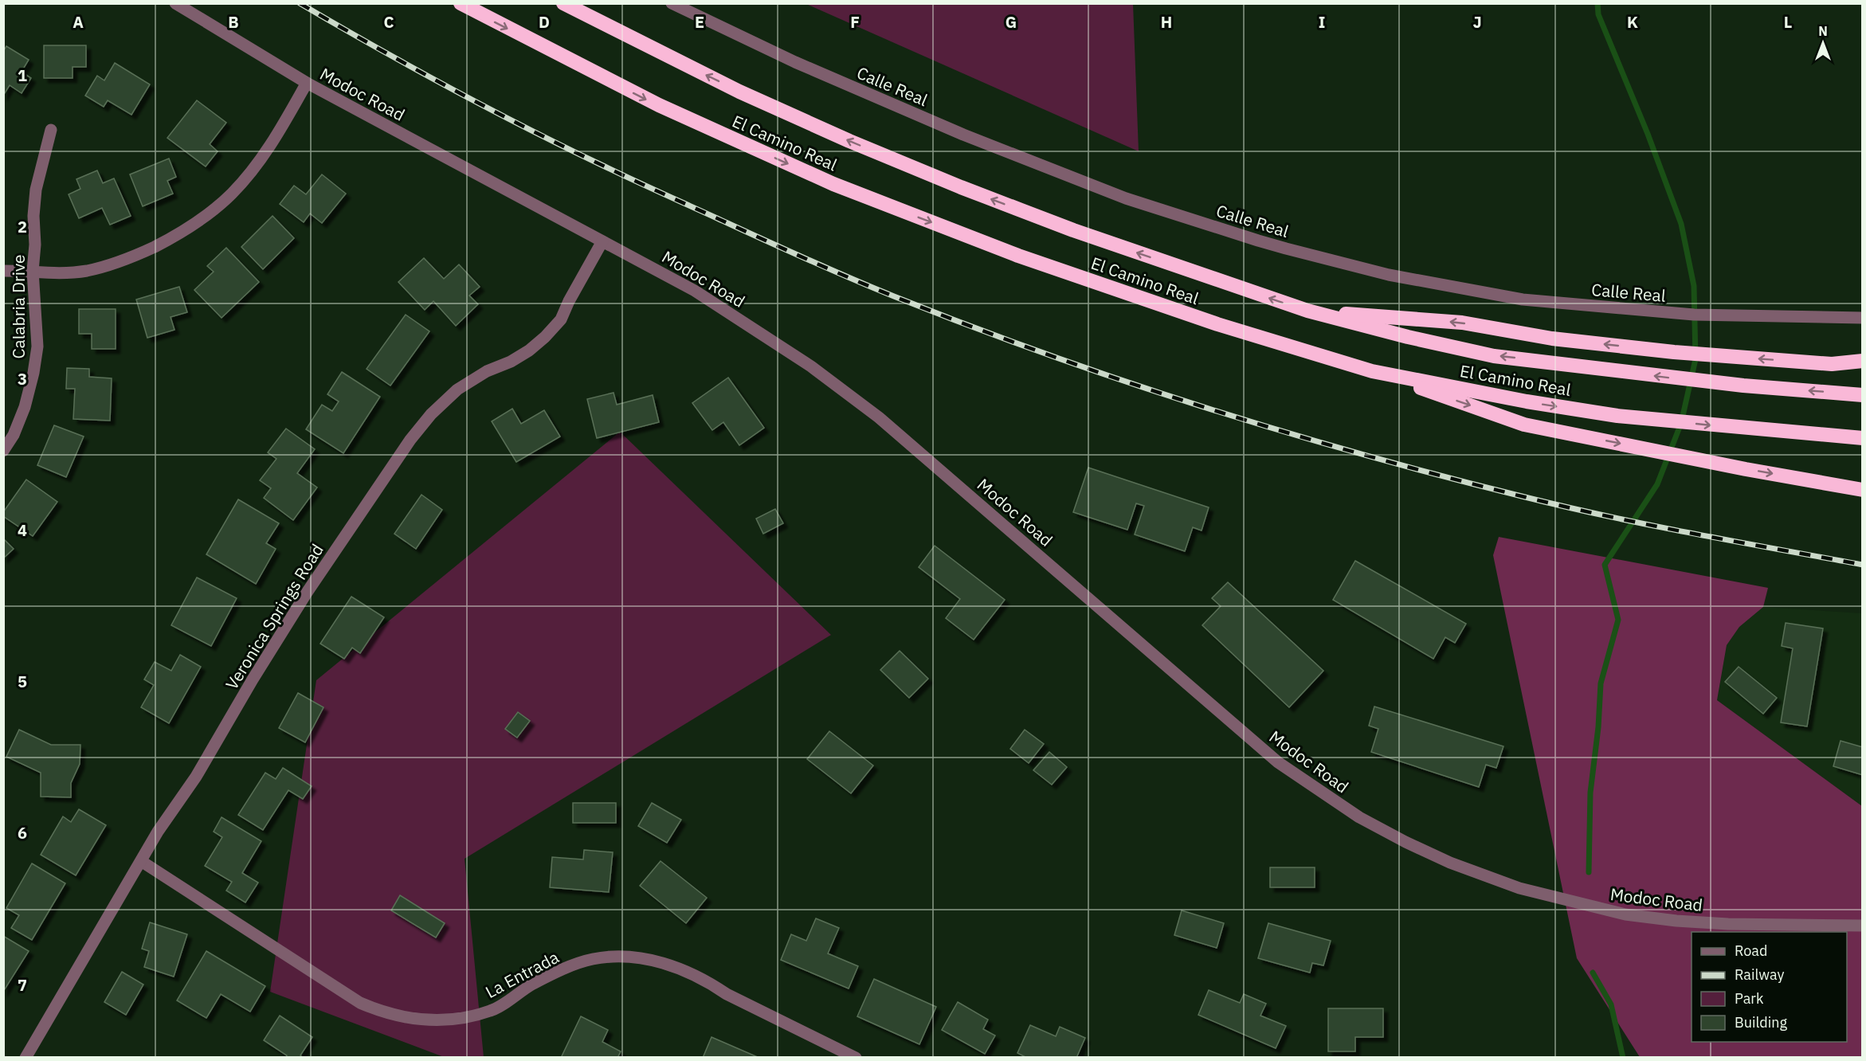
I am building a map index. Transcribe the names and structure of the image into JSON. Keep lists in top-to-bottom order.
{
  "streets": {
    "highway": ["El Camino Real"],
    "street": [
      "Calle Real",
      "Modoc Road",
      "Calabria Drive",
      "Veronica Springs Road",
      "La Entrada"
    ]
  },
  "crossings": [
    ["Modoc Road", "Veronica Springs Road"],
    ["Veronica Springs Road", "La Entrada"]
  ],
  "legend": [
    "Road",
    "Railway",
    "Park",
    "Building"
  ],
  "north": "top",
  "grid": {
    "columns": [
      "A",
      "B",
      "C",
      "D",
      "E",
      "F",
      "G",
      "H",
      "I",
      "J",
      "K",
      "L"
    ],
    "rows": [
      "1",
      "2",
      "3",
      "4",
      "5",
      "6",
      "7"
    ]
  }
}
